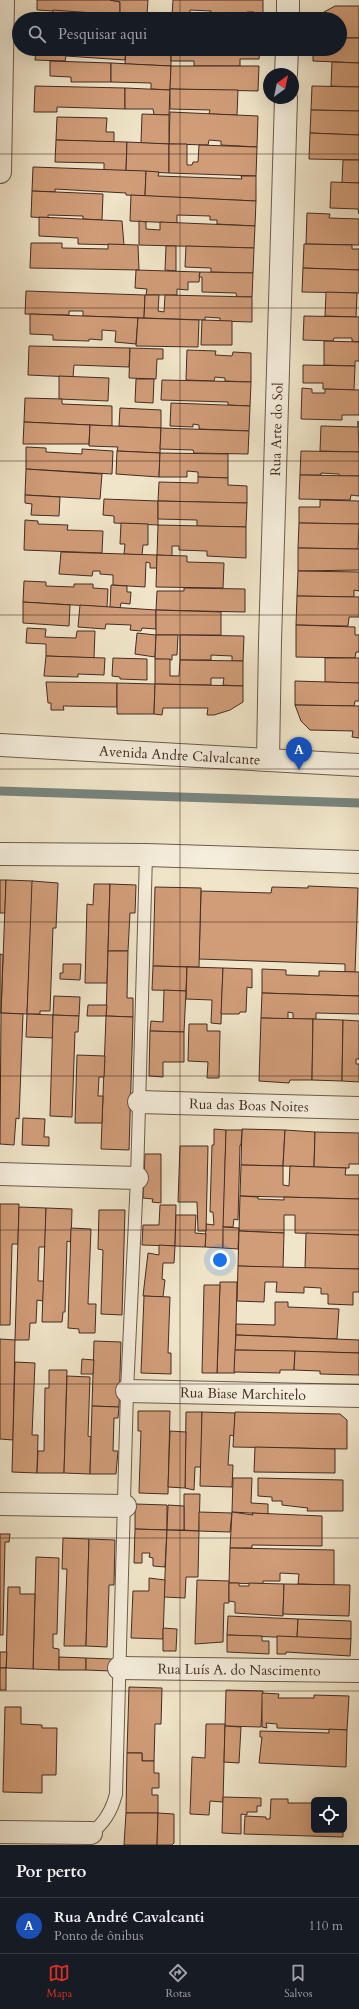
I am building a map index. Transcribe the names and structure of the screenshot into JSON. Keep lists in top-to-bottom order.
{
  "streets": {
    "street": [
      "Rua Arte do Sol",
      "Avenida Andre Calvalcante",
      "Rua das Boas Noites",
      "Rua Biase Marchitelo",
      "Rua Luís A. do Nascimento"
    ]
  },
  "crossings": [
    ["Rua Arte do Sol", "Avenida Andre Calvalcante"]
  ],
  "north": "top right",
  "page": {
    "search": "Pesquisar aqui",
    "pins": "A",
    "heading": "Por perto",
    "list": [
      {
        "mark": "A",
        "name": "Rua André Cavalcanti",
        "note": "Ponto de ônibus",
        "value": "110 m"
      }
    ],
    "nav": ["Mapa", "Rotas", "Salvos"]
  }
}
